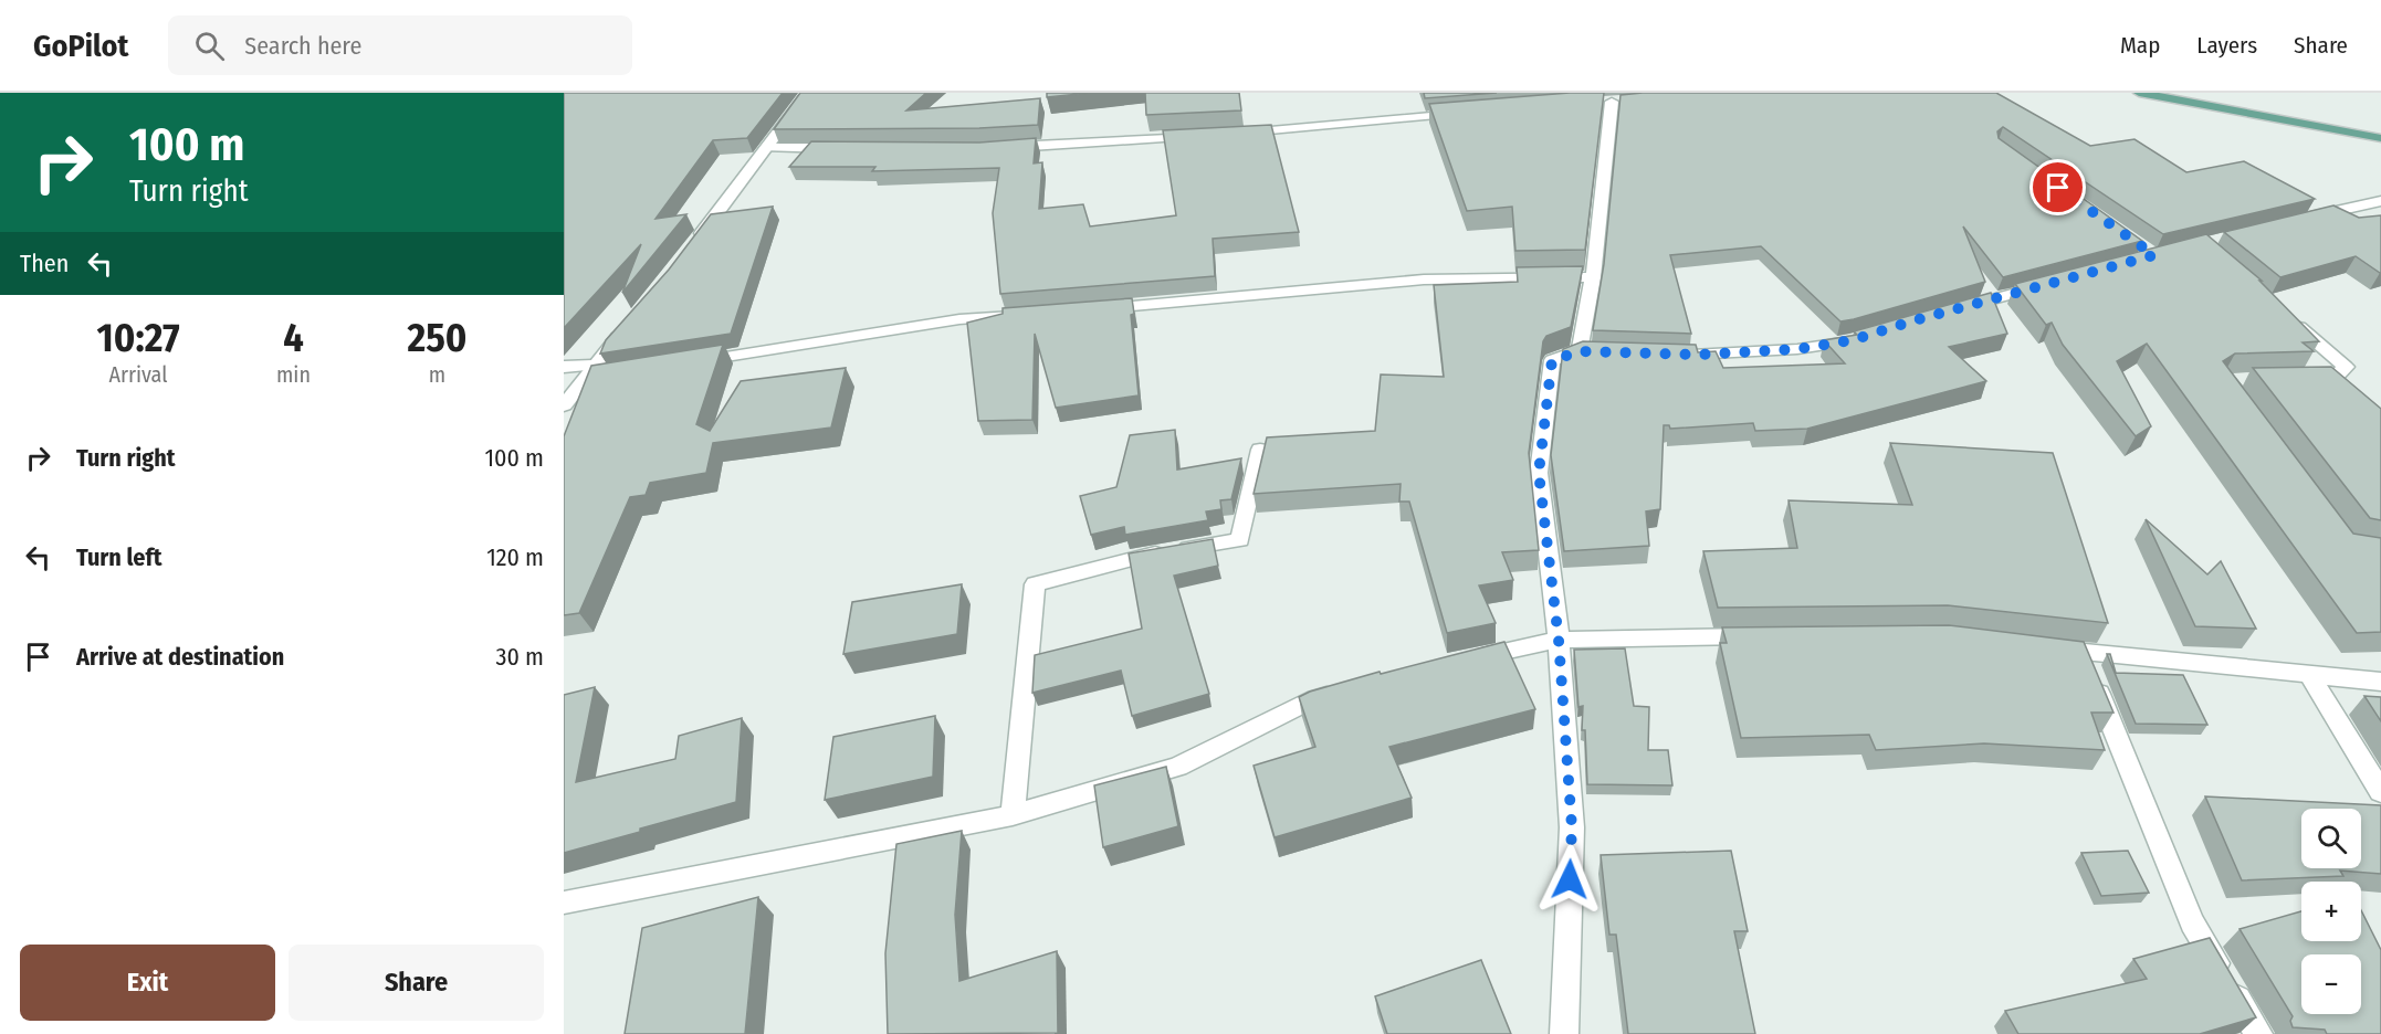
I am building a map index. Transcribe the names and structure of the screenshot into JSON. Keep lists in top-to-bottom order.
{
  "page": {
    "header": "GoPilot",
    "search": "Search here",
    "nav": ["Map", "Layers", "Share"],
    "turn": ["100 m", "Turn right"],
    "then": "Then",
    "eta": [
      "10:27",
      "Arrival",
      "4",
      "min",
      "250",
      "m"
    ],
    "list": [
      {
        "name": "Turn right",
        "value": "100 m"
      },
      {
        "name": "Turn left",
        "value": "120 m"
      },
      {
        "name": "Arrive at destination",
        "value": "30 m"
      }
    ],
    "map_buttons": ["+", "−"],
    "buttons": ["Exit", "Share"]
  }
}
